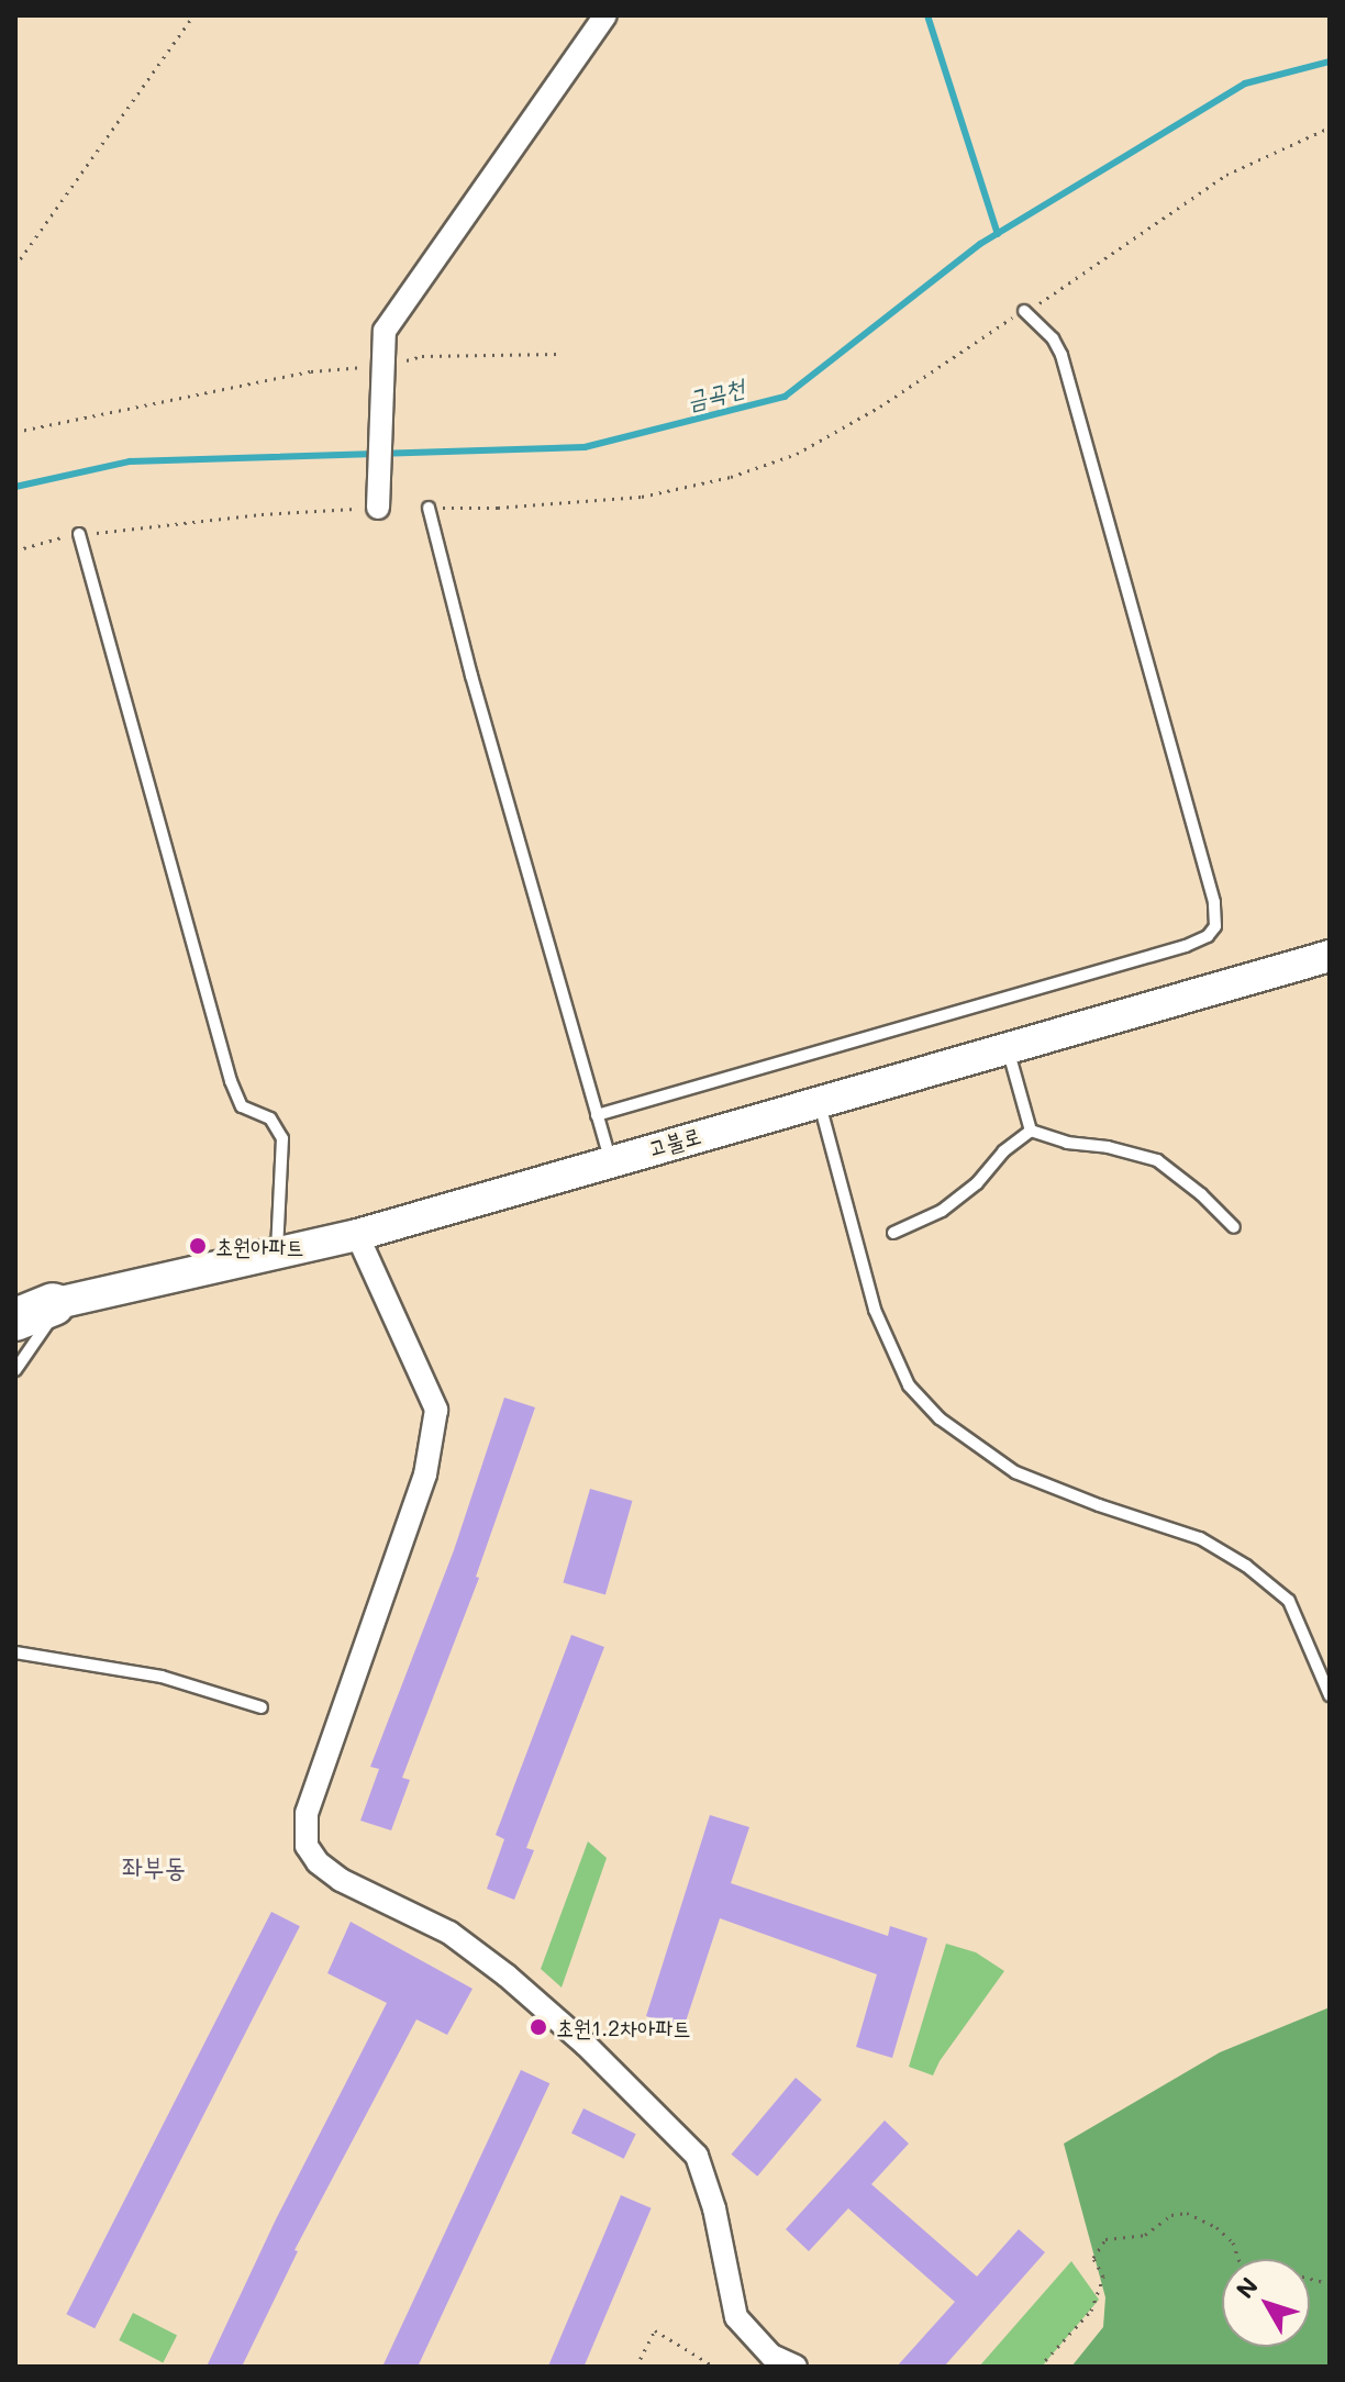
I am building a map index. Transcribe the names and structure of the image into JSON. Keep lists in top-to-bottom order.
{
  "streets": {
    "main road": ["고불로"]
  },
  "districts": ["좌부동"],
  "water": ["금곡천"],
  "places": ["초원아파트", "초원1.2차아파트"],
  "north": "top left"
}
